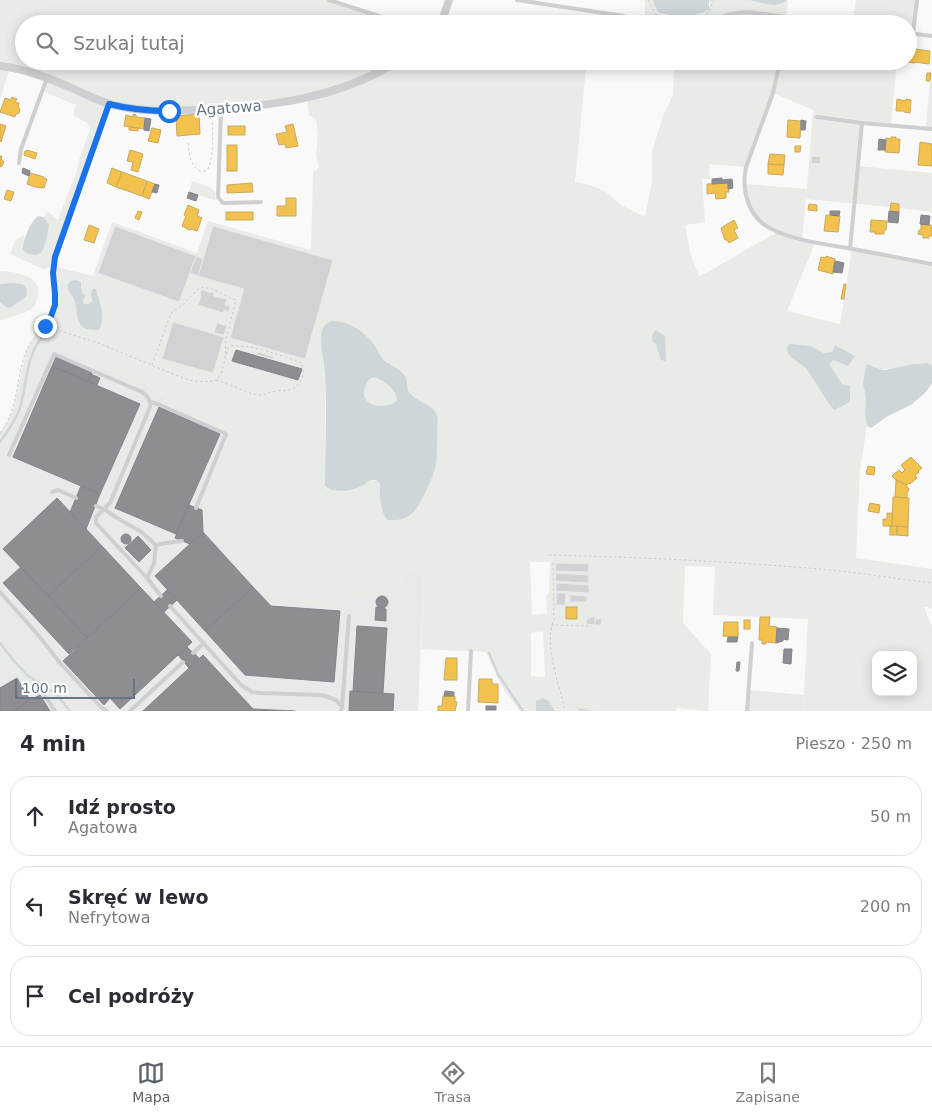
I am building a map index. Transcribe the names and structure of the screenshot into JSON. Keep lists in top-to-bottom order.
{
  "streets": {
    "street": ["Agatowa"]
  },
  "scale_bar": "100 m",
  "page": {
    "search": "Szukaj tutaj",
    "scale": "100 m",
    "heading": ["4 min", "Pieszo · 250 m"],
    "list": [
      ["Idź prosto", "Agatowa", "50 m"],
      ["Skręć w lewo", "Nefrytowa", "200 m"],
      "Cel podróży"
    ],
    "nav": ["Mapa", "Trasa", "Zapisane"]
  }
}
